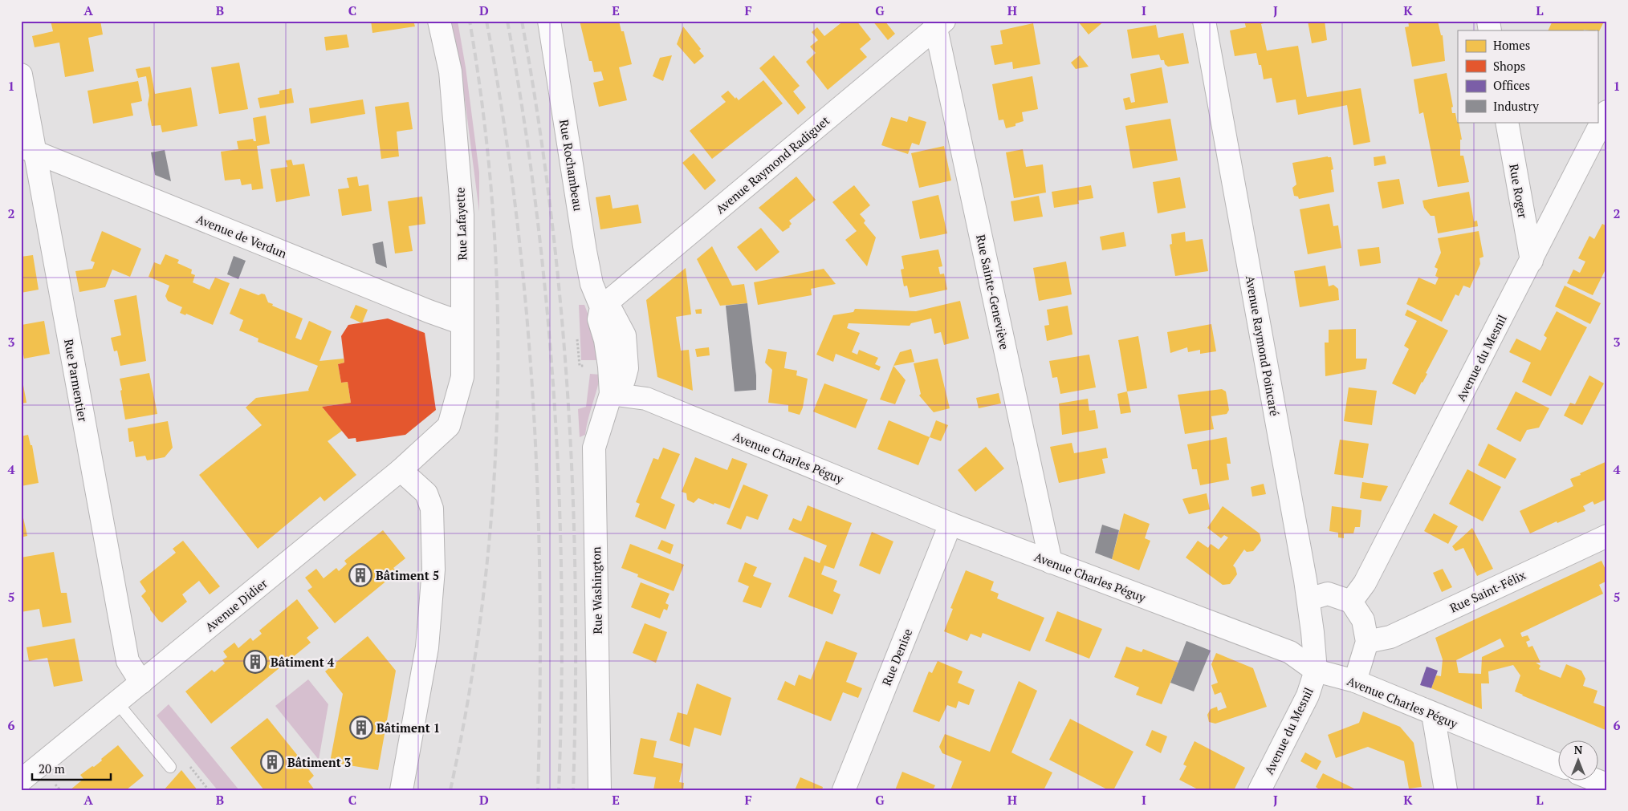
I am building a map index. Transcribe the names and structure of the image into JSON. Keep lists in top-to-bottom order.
{
  "streets": {
    "street": [
      "Avenue Raymond Radiguet",
      "Rue Rochambeau",
      "Rue Roger",
      "Rue Lafayette",
      "Avenue de Verdun",
      "Rue Sainte-Geneviève",
      "Avenue Raymond Poincaré",
      "Avenue du Mesnil",
      "Rue Parmentier",
      "Avenue Charles Péguy",
      "Rue Washington",
      "Rue Saint-Félix",
      "Avenue Didier",
      "Rue Denise"
    ]
  },
  "crossings": [
    ["Avenue Raymond Radiguet", "Rue Rochambeau"],
    ["Avenue Raymond Radiguet", "Rue Sainte-Geneviève"],
    ["Rue Rochambeau", "Avenue Charles Péguy"],
    ["Rue Rochambeau", "Rue Washington"],
    ["Rue Roger", "Avenue du Mesnil"],
    ["Rue Lafayette", "Avenue de Verdun"],
    ["Rue Lafayette", "Avenue Didier"],
    ["Avenue de Verdun", "Rue Parmentier"],
    ["Rue Sainte-Geneviève", "Avenue Charles Péguy"],
    ["Avenue Raymond Poincaré", "Avenue du Mesnil"],
    ["Avenue Raymond Poincaré", "Avenue Charles Péguy"],
    ["Avenue du Mesnil", "Avenue Charles Péguy"],
    ["Rue Parmentier", "Avenue Didier"],
    ["Avenue Charles Péguy", "Rue Washington"],
    ["Avenue Charles Péguy", "Rue Denise"]
  ],
  "places": {
    "building": [
      "Bâtiment 5",
      "Bâtiment 4",
      "Bâtiment 1",
      "Bâtiment 3"
    ]
  },
  "legend": [
    "Homes",
    "Shops",
    "Offices",
    "Industry"
  ],
  "scale_bar": "20 m",
  "north": "top",
  "grid": {
    "columns": [
      "A",
      "B",
      "C",
      "D",
      "E",
      "F",
      "G",
      "H",
      "I",
      "J",
      "K",
      "L"
    ],
    "rows": [
      "1",
      "2",
      "3",
      "4",
      "5",
      "6"
    ]
  }
}
